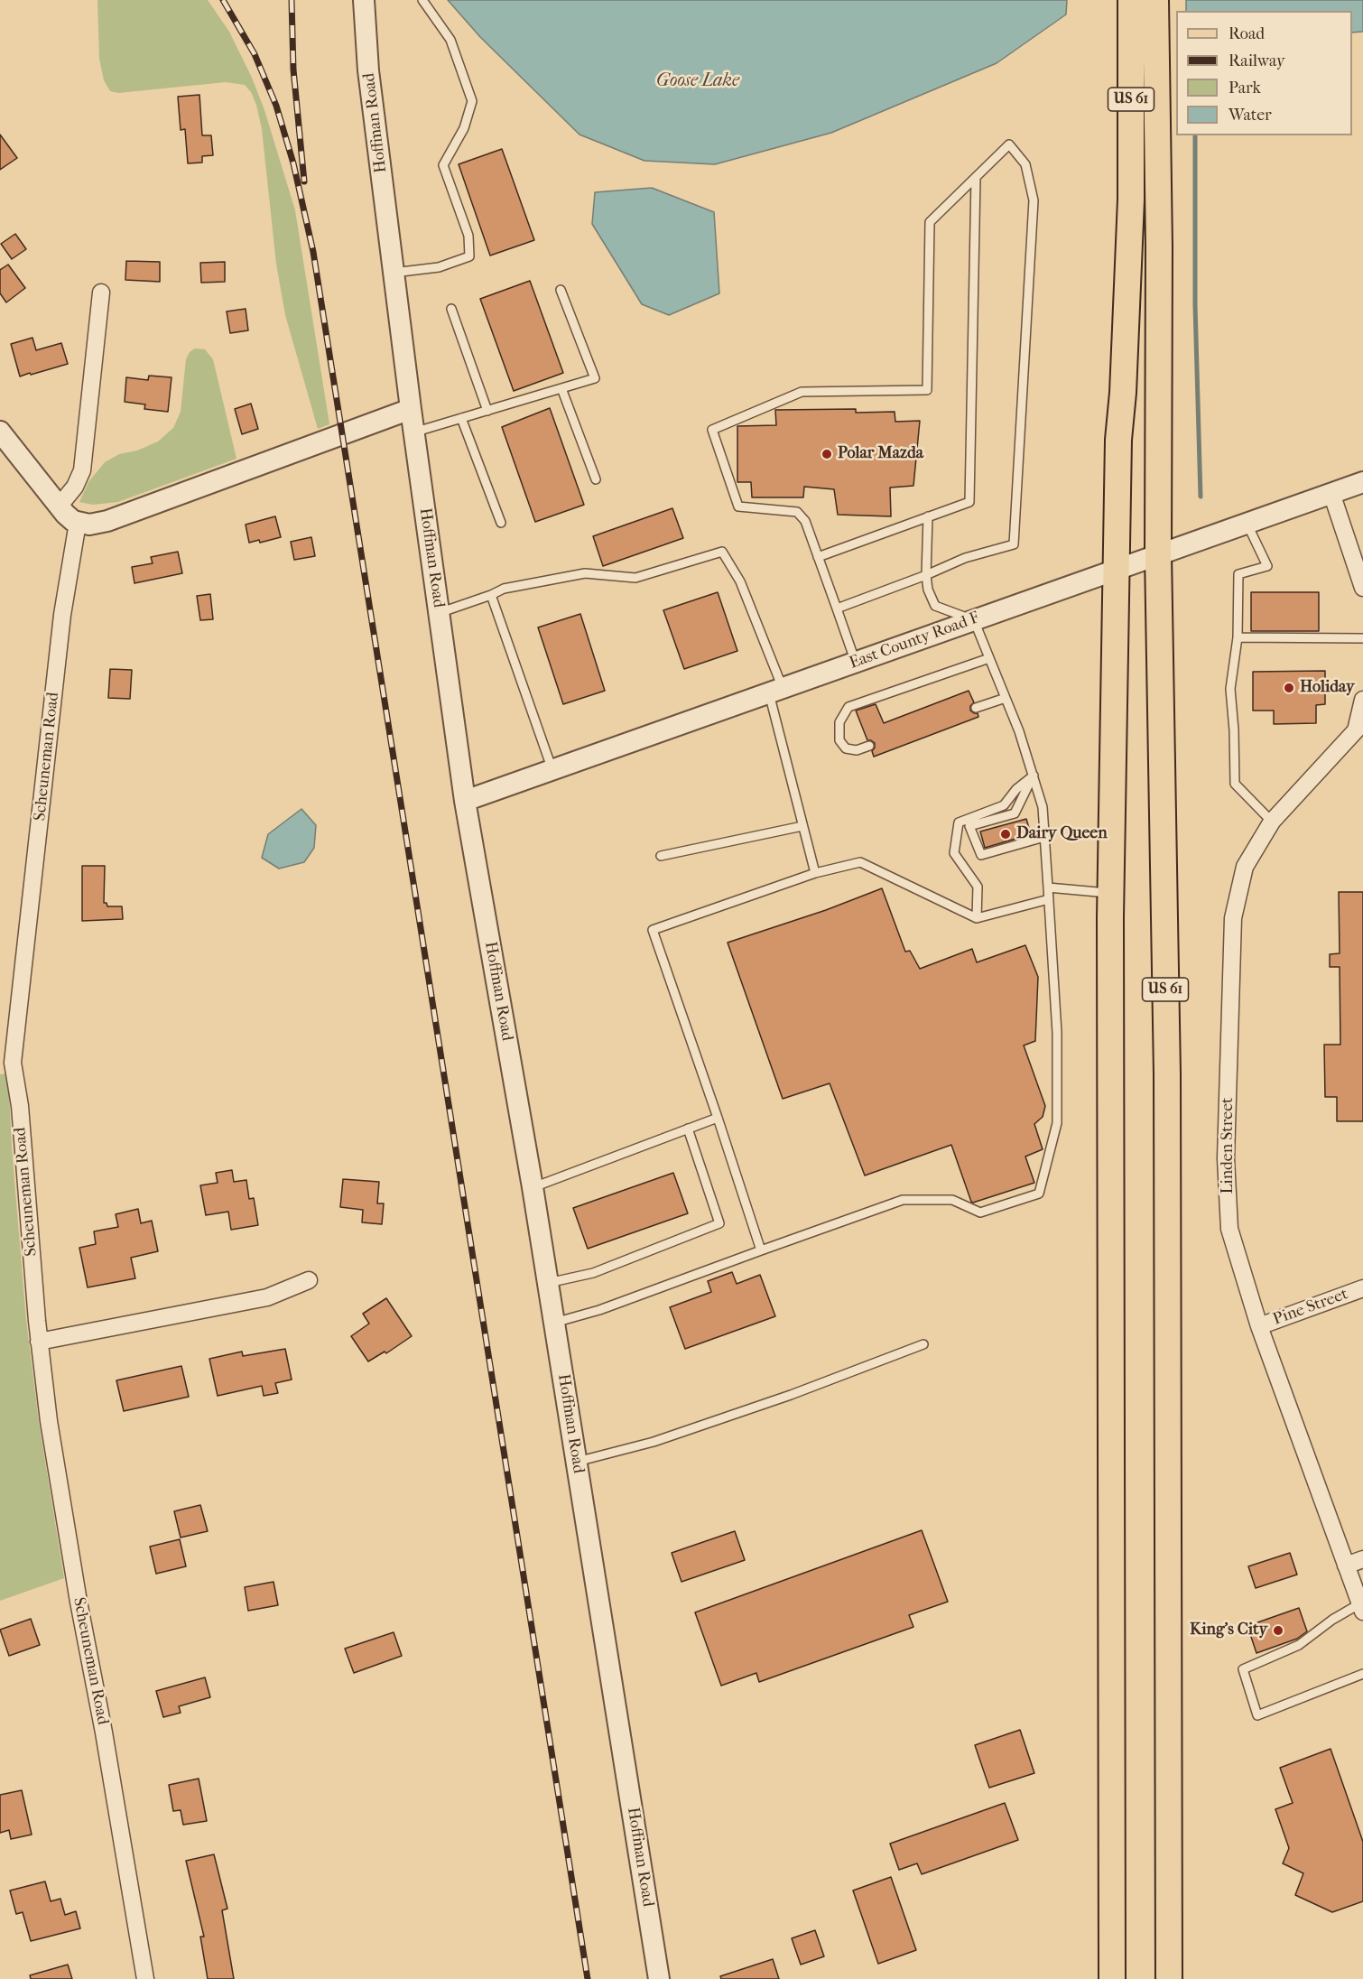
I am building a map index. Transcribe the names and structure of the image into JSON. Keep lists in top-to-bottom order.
{
  "streets": {
    "main road": ["US 61"],
    "street": [
      "Hoffman Road",
      "East County Road F",
      "Scheuneman Road",
      "Linden Street",
      "Pine Street"
    ]
  },
  "crossings": [
    ["US 61", "East County Road F"],
    ["Hoffman Road", "East County Road F"],
    ["Linden Street", "Pine Street"]
  ],
  "water": ["Goose Lake"],
  "places": [
    "Polar Mazda",
    "Holiday",
    "Dairy Queen",
    "King's City"
  ],
  "legend": [
    "Road",
    "Railway",
    "Park",
    "Water"
  ]
}
